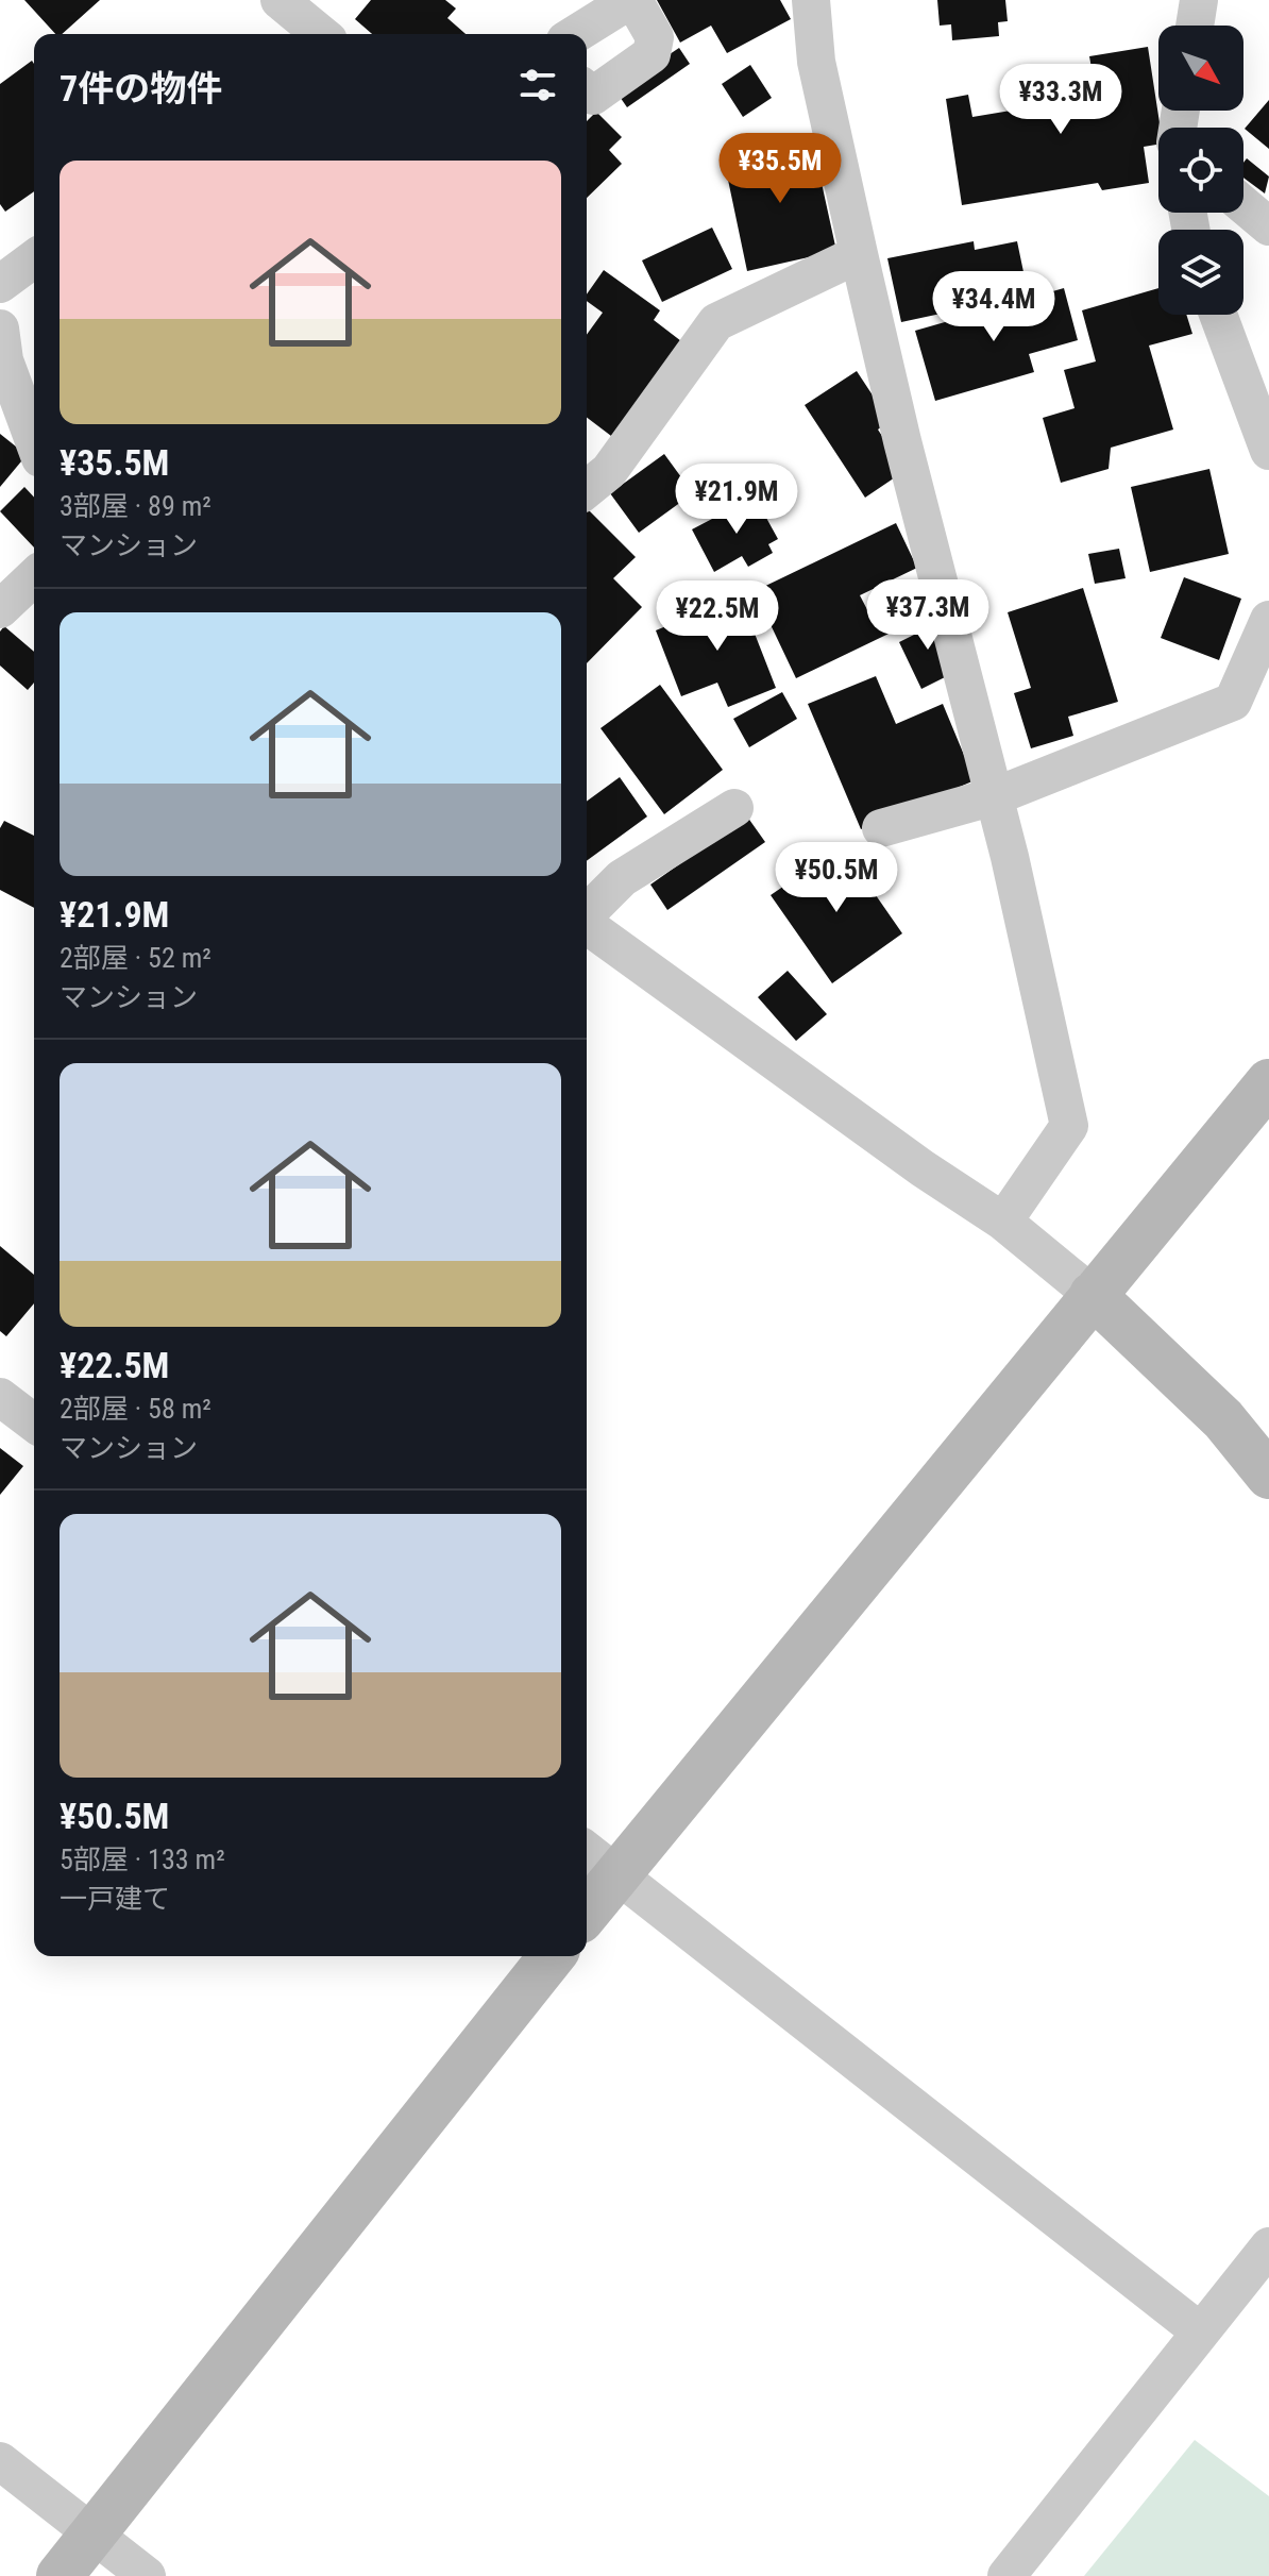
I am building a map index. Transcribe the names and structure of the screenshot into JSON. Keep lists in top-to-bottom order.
{
  "north": "bottom right",
  "page": {
    "heading": "7件の物件",
    "price": [
      "¥33.3M",
      "¥35.5M",
      "¥34.4M",
      "¥21.9M",
      "¥37.3M",
      "¥22.5M",
      "¥50.5M"
    ],
    "list": [
      {
        "name": "¥35.5M",
        "note": "3部屋 · 89 m² · マンション"
      },
      {
        "name": "¥21.9M",
        "note": "2部屋 · 52 m² · マンション"
      },
      {
        "name": "¥22.5M",
        "note": "2部屋 · 58 m² · マンション"
      },
      {
        "name": "¥50.5M",
        "note": "5部屋 · 133 m² · 一戸建て"
      }
    ]
  }
}
